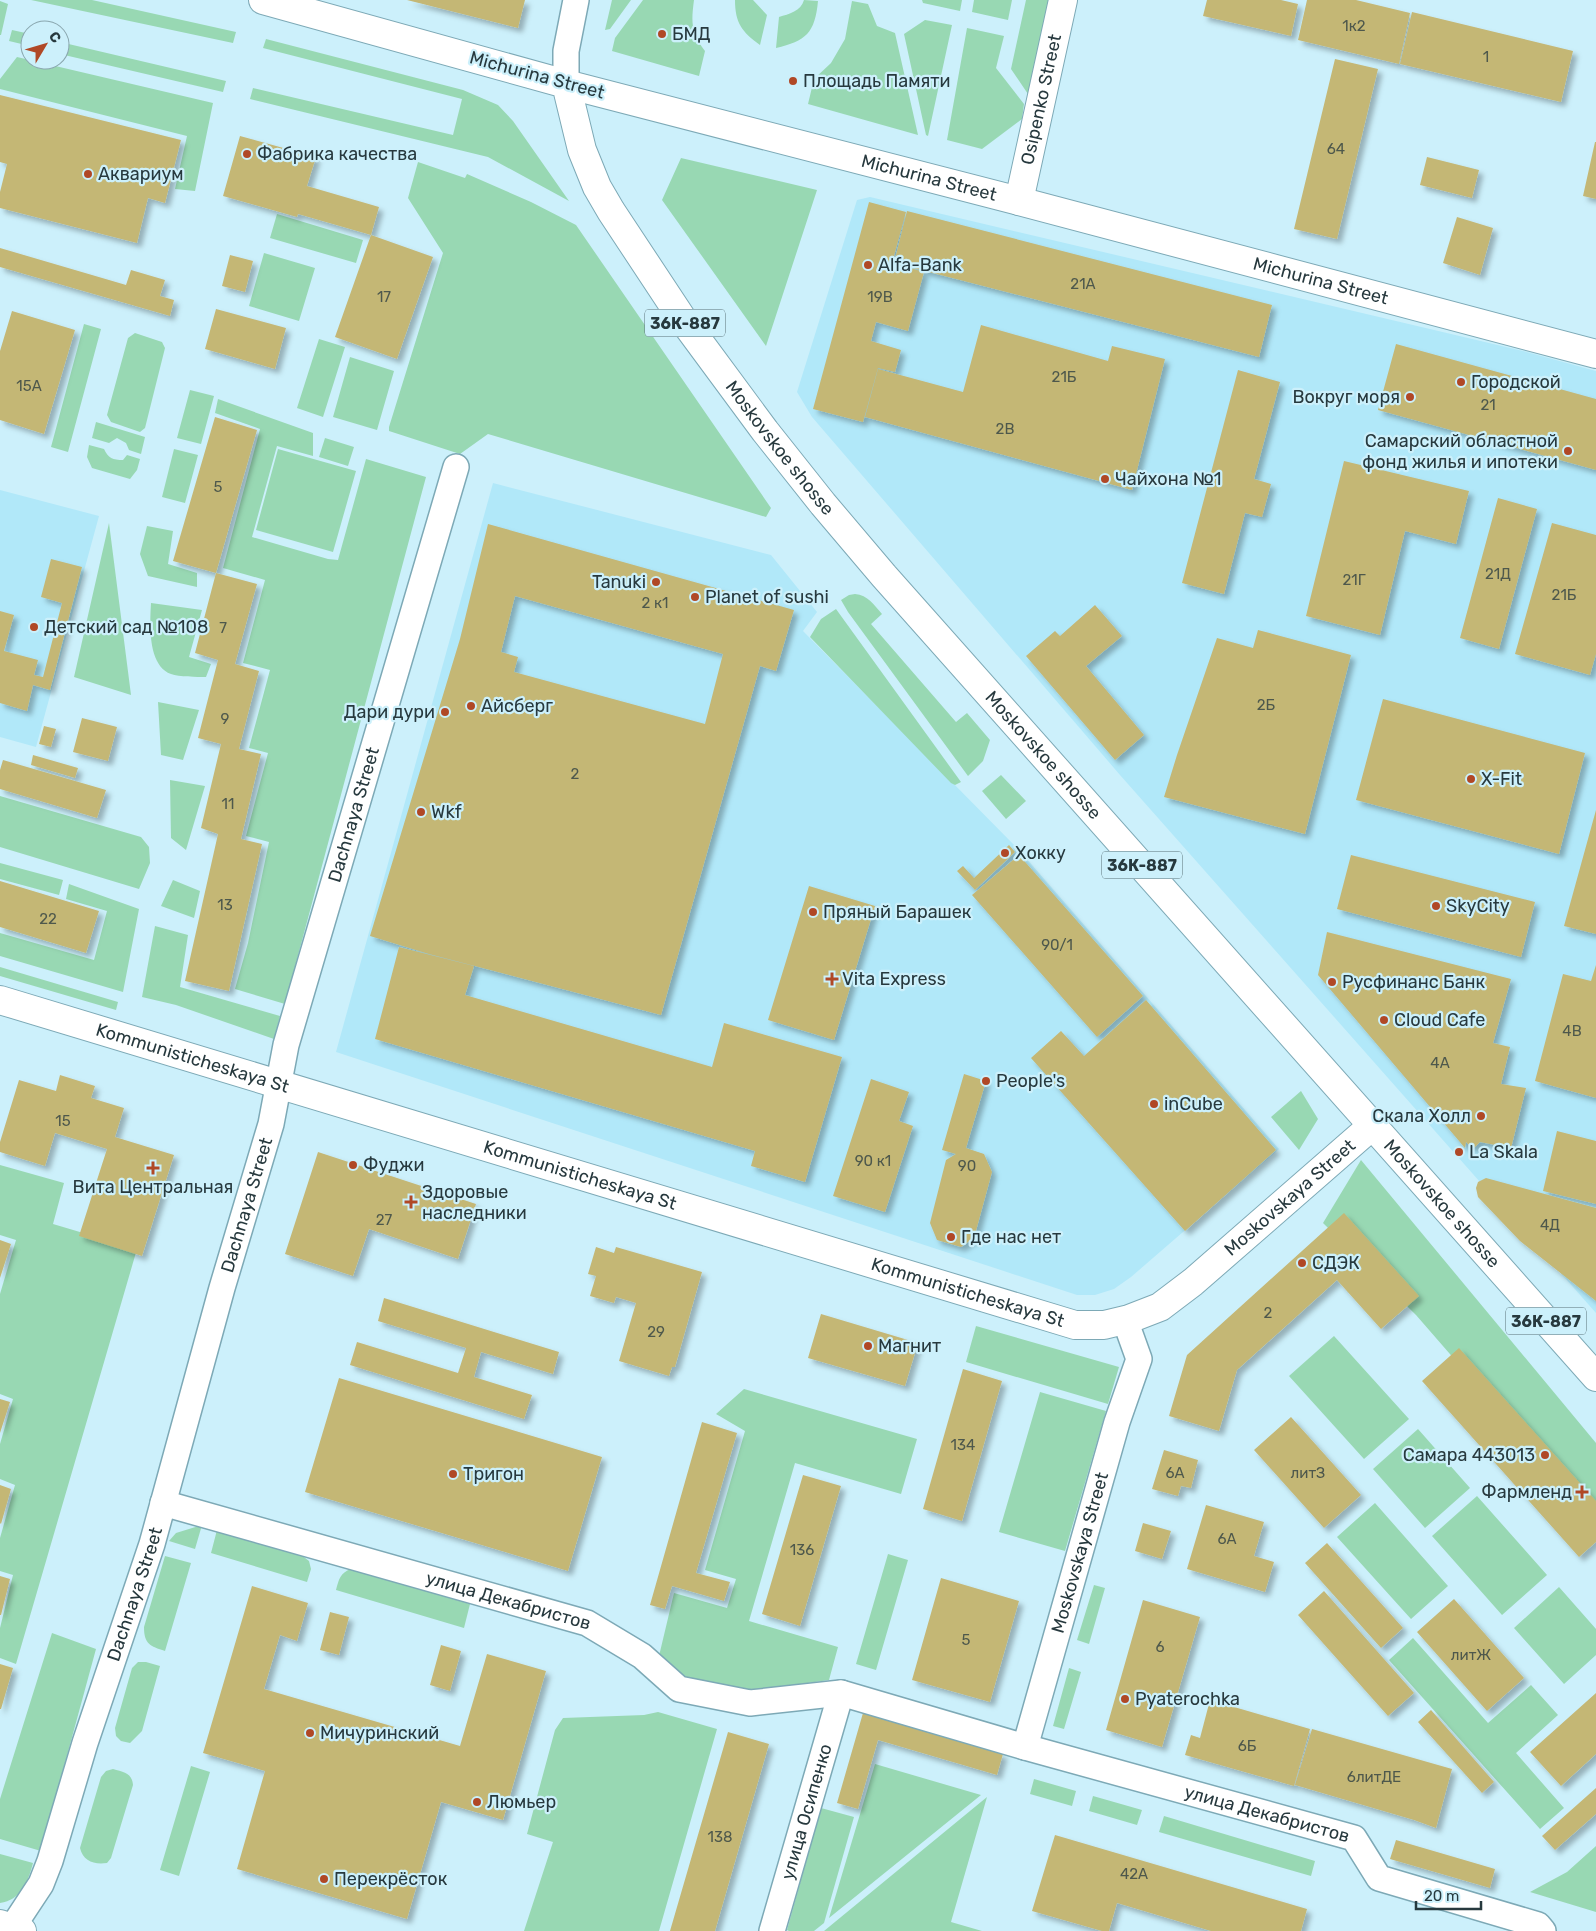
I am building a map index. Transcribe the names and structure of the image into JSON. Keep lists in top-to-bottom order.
{
  "streets": {
    "main road": [
      "Michurina Street",
      "Osipenko Street",
      "36К-887",
      "Moskovskoe shosse",
      "Kommunisticheskaya St",
      "Moskovskaya Street"
    ],
    "street": ["Dachnaya Street", "улица Декабристов", "улица Осипенко"]
  },
  "crossings": [
    ["Michurina Street", "Osipenko Street"],
    ["Michurina Street", "Moskovskoe shosse"],
    ["Moskovskoe shosse", "Moskovskaya Street"],
    ["Dachnaya Street", "Kommunisticheskaya St"],
    ["Dachnaya Street", "улица Декабристов"],
    ["Kommunisticheskaya St", "Moskovskaya Street"],
    ["Moskovskaya Street", "улица Декабристов"],
    ["улица Декабристов", "улица Осипенко"]
  ],
  "places": {
    "other": [
      "БМД",
      "Площадь Памяти",
      "Фабрика качества",
      "Аквариум",
      "Alfa-Bank",
      "Городской",
      "Вокруг моря",
      "Самарский областной фонд жилья и ипотеки",
      "Чайхона №1",
      "Tanuki",
      "Planet of sushi",
      "Детский сад №108",
      "Айсберг",
      "Дари дури",
      "X-Fit",
      "Wkf",
      "Хокку",
      "SkyCity",
      "Пряный Барашек",
      "Русфинанс Банк",
      "Cloud Cafe",
      "People's",
      "inCube",
      "Скала Холл",
      "La Skala",
      "Фуджи",
      "Где нас нет",
      "СДЭК",
      "Магнит",
      "Самара 443013",
      "Тригон",
      "Pyaterochka",
      "Мичуринский",
      "Люмьер",
      "Перекрёсток"
    ],
    "health": [
      "Vita Express",
      "Вита Центральная",
      "Здоровые наследники",
      "Фармленд"
    ]
  },
  "house_numbers": [
    "1к2",
    "1",
    "64",
    "21А",
    "17",
    "19В",
    "21Б",
    "15А",
    "21",
    "2В",
    "5",
    "21Д",
    "21Г",
    "21Б",
    "2 к1",
    "7",
    "2Б",
    "9",
    "2",
    "11",
    "13",
    "22",
    "90/1",
    "4В",
    "4А",
    "15",
    "90 к1",
    "90",
    "27",
    "4Д",
    "2",
    "29",
    "134",
    "6А",
    "литЗ",
    "6А",
    "136",
    "5",
    "6",
    "литЖ",
    "6Б",
    "6литДЕ",
    "138",
    "42А"
  ],
  "scale_bar": "20 m",
  "north": "top right"
}
